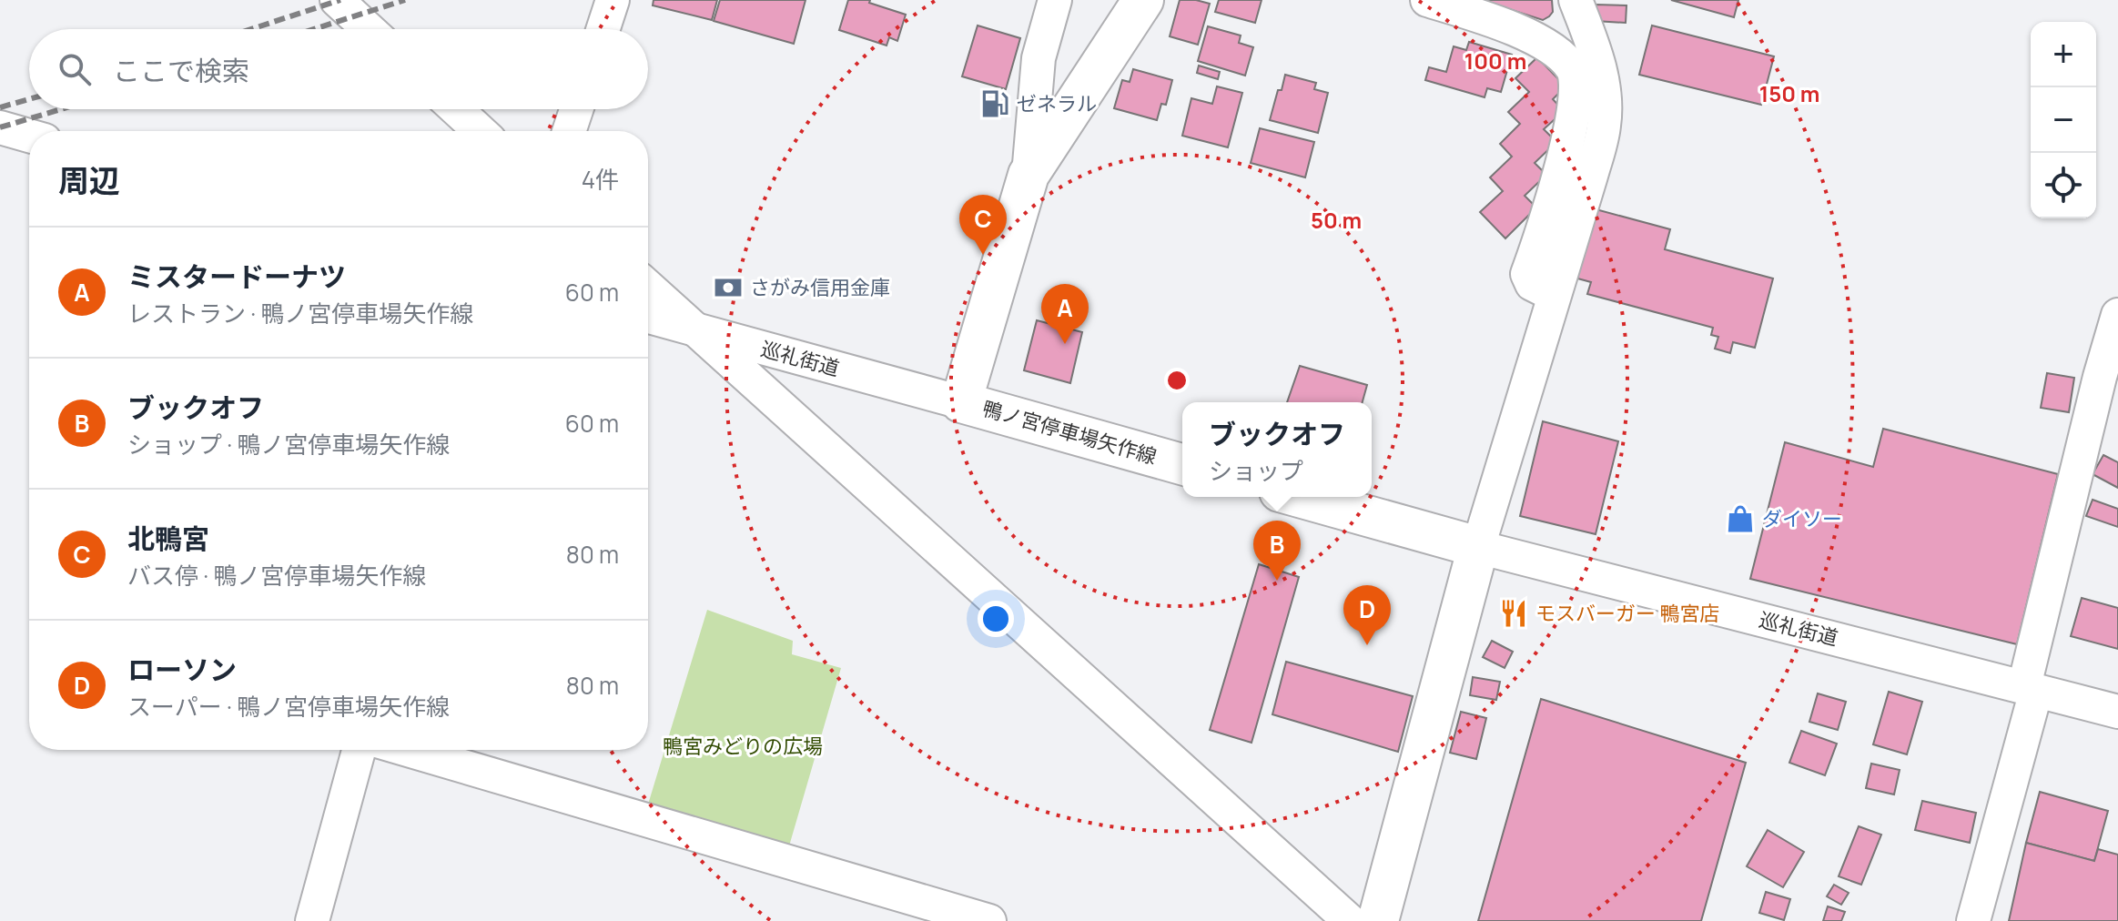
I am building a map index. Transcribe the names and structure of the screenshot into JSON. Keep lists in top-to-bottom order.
{
  "streets": {
    "main road": ["鴨ノ宮停車場矢作線"],
    "street": ["巡礼街道"]
  },
  "crossings": [
    ["巡礼街道", "鴨ノ宮停車場矢作線"]
  ],
  "parks": ["鴨宮みどりの広場"],
  "places": {
    "fuel station": ["ゼネラル"],
    "bank": ["さがみ信用金庫"],
    "shop": ["ダイソー"],
    "restaurant": ["モスバーガー 鴨宮店"]
  },
  "page": {
    "map_buttons": ["+", "−"],
    "search": "ここで検索",
    "heading": ["周辺", "4件"],
    "pins": [
      "C",
      "A",
      "B",
      "D"
    ],
    "list": [
      {
        "mark": "A",
        "name": "ミスタードーナツ",
        "note": "レストラン · 鴨ノ宮停車場矢作線",
        "value": "60 m"
      },
      {
        "mark": "B",
        "name": "ブックオフ",
        "note": "ショップ · 鴨ノ宮停車場矢作線",
        "value": "60 m"
      },
      {
        "mark": "C",
        "name": "北鴨宮",
        "note": "バス停 · 鴨ノ宮停車場矢作線",
        "value": "80 m"
      },
      {
        "mark": "D",
        "name": "ローソン",
        "note": "スーパー · 鴨ノ宮停車場矢作線",
        "value": "80 m"
      }
    ],
    "popup": ["ブックオフ", "ショップ"]
  },
  "rings": ["100 m", "150 m", "50 m"]
}
